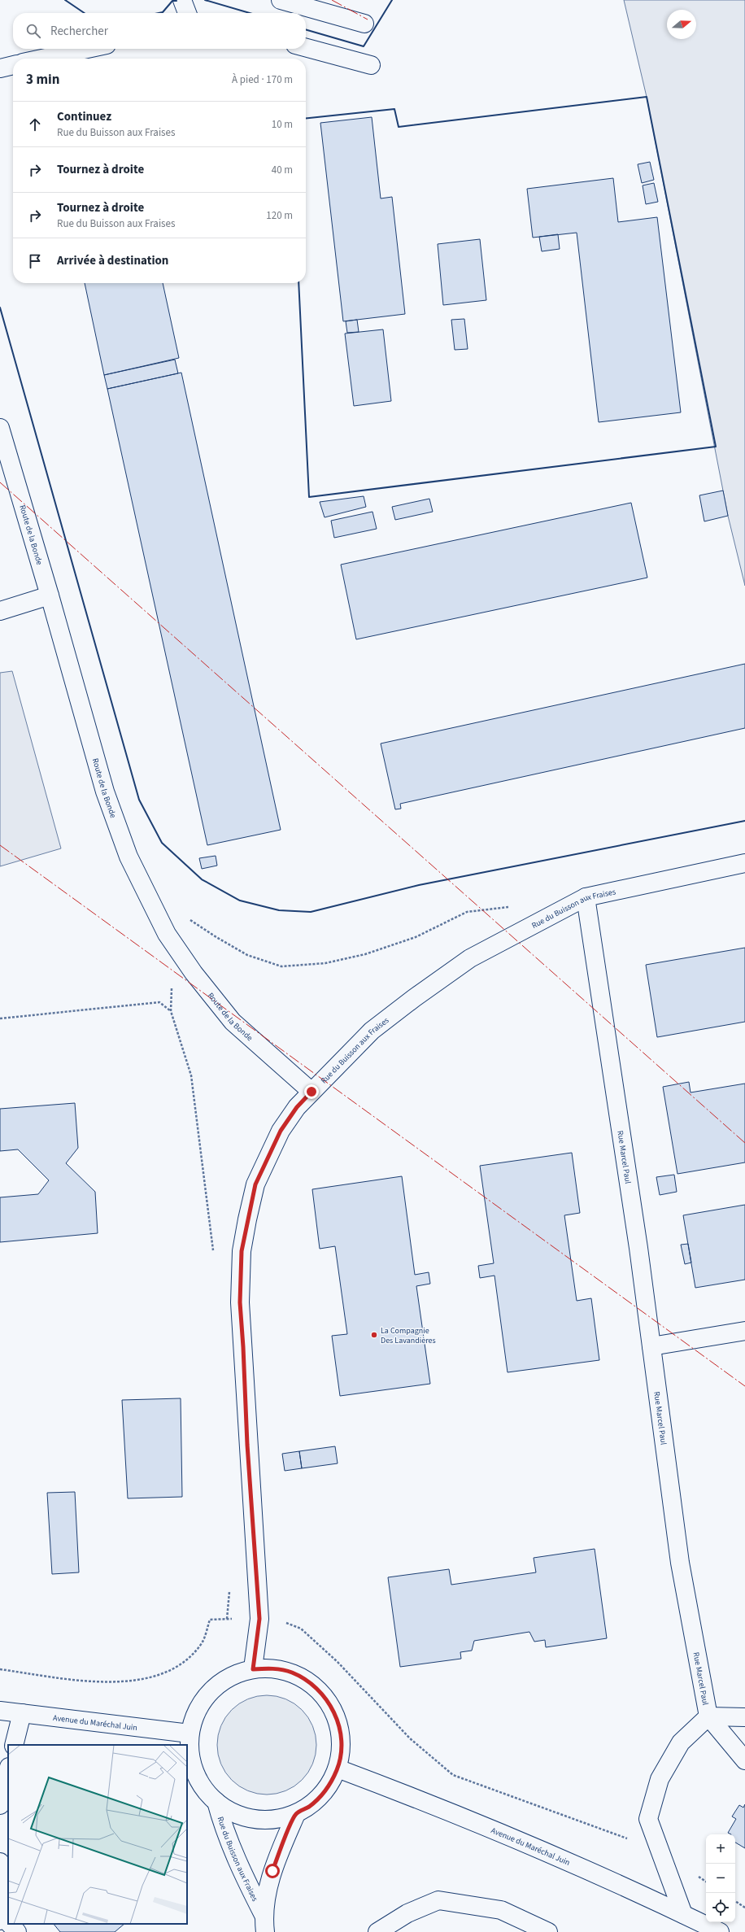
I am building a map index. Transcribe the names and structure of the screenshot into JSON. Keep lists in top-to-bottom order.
{
  "streets": {
    "street": [
      "Route de la Bonde",
      "Rue du Buisson aux Fraises",
      "Rue Marcel Paul",
      "Avenue du Maréchal Juin"
    ]
  },
  "crossings": [
    ["Route de la Bonde", "Rue du Buisson aux Fraises"],
    ["Rue du Buisson aux Fraises", "Rue Marcel Paul"]
  ],
  "places": ["La Compagnie Des Lavandières"],
  "north": "right",
  "page": {
    "search": "Rechercher",
    "heading": ["3 min", "À pied · 170 m"],
    "list": [
      ["Continuez", "Rue du Buisson aux Fraises", "10 m"],
      ["Tournez à droite", "40 m"],
      ["Tournez à droite", "Rue du Buisson aux Fraises", "120 m"],
      "Arrivée à destination"
    ],
    "map_buttons": ["+", "−"]
  }
}
